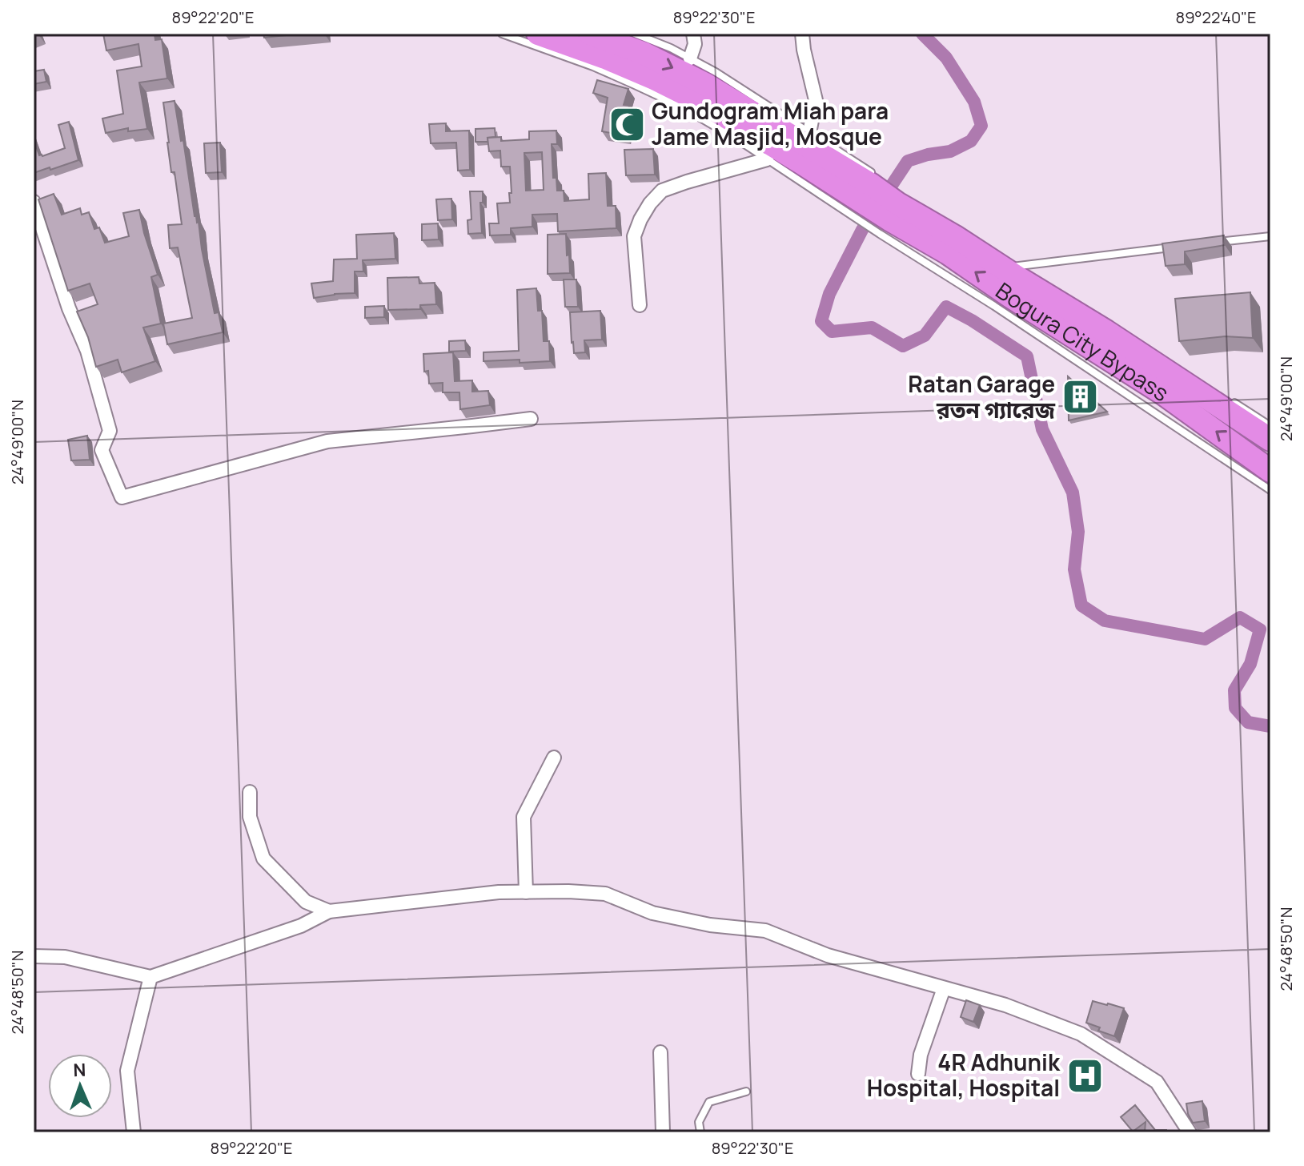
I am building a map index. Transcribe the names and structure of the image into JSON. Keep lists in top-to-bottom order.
{
  "streets": {
    "highway": ["Bogura City Bypass"]
  },
  "places": {
    "mosque": ["Gundogram Miah para Jame Masjid, Mosque"],
    "building": ["Ratan Garage রতন গ্যারেজ"],
    "hospital": ["4R Adhunik Hospital, Hospital"]
  },
  "north": "top",
  "coordinates": [
    "89°22'20\"E",
    "89°22'30\"E",
    "89°22'40\"E",
    "24°49'00\"N",
    "24°48'50\"N"
  ]
}
